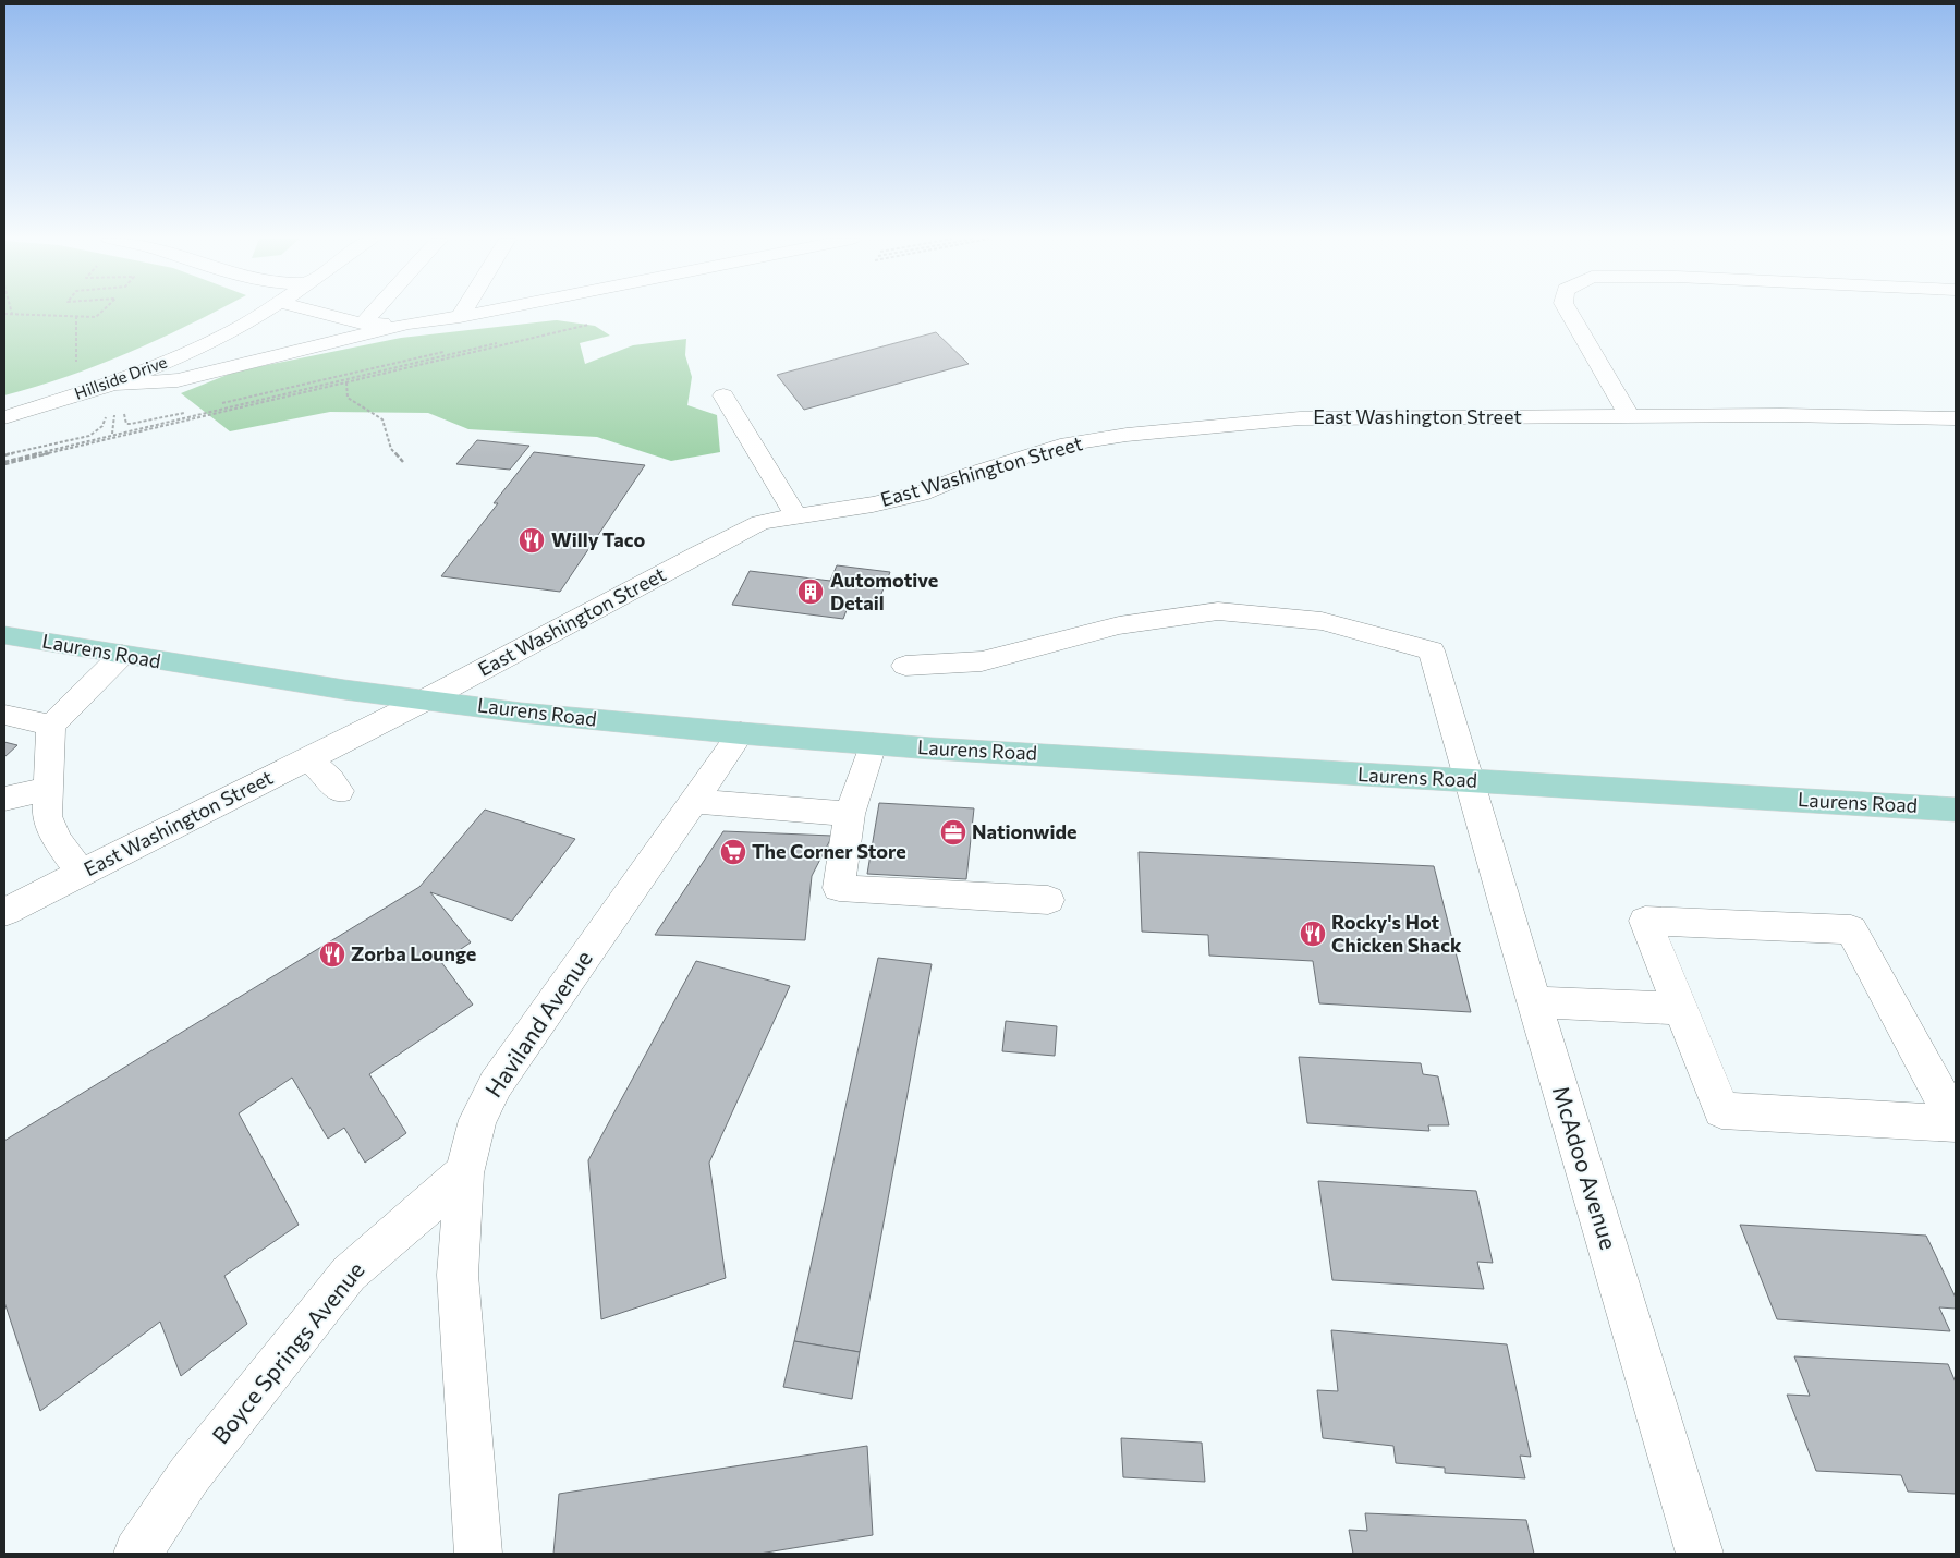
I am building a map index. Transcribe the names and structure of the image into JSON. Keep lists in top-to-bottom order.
{
  "streets": {
    "main road": ["Laurens Road"],
    "street": [
      "Hillside Drive",
      "East Washington Street",
      "Haviland Avenue",
      "McAdoo Avenue",
      "Boyce Springs Avenue"
    ]
  },
  "crossings": [
    ["East Washington Street", "Laurens Road"],
    ["Laurens Road", "Haviland Avenue"],
    ["Laurens Road", "McAdoo Avenue"],
    ["Haviland Avenue", "Boyce Springs Avenue"]
  ],
  "places": {
    "restaurant": ["Willy Taco", "Rocky's Hot Chicken Shack", "Zorba Lounge"],
    "building": ["Automotive Detail"],
    "office": ["Nationwide"],
    "supermarket": ["The Corner Store"]
  }
}
